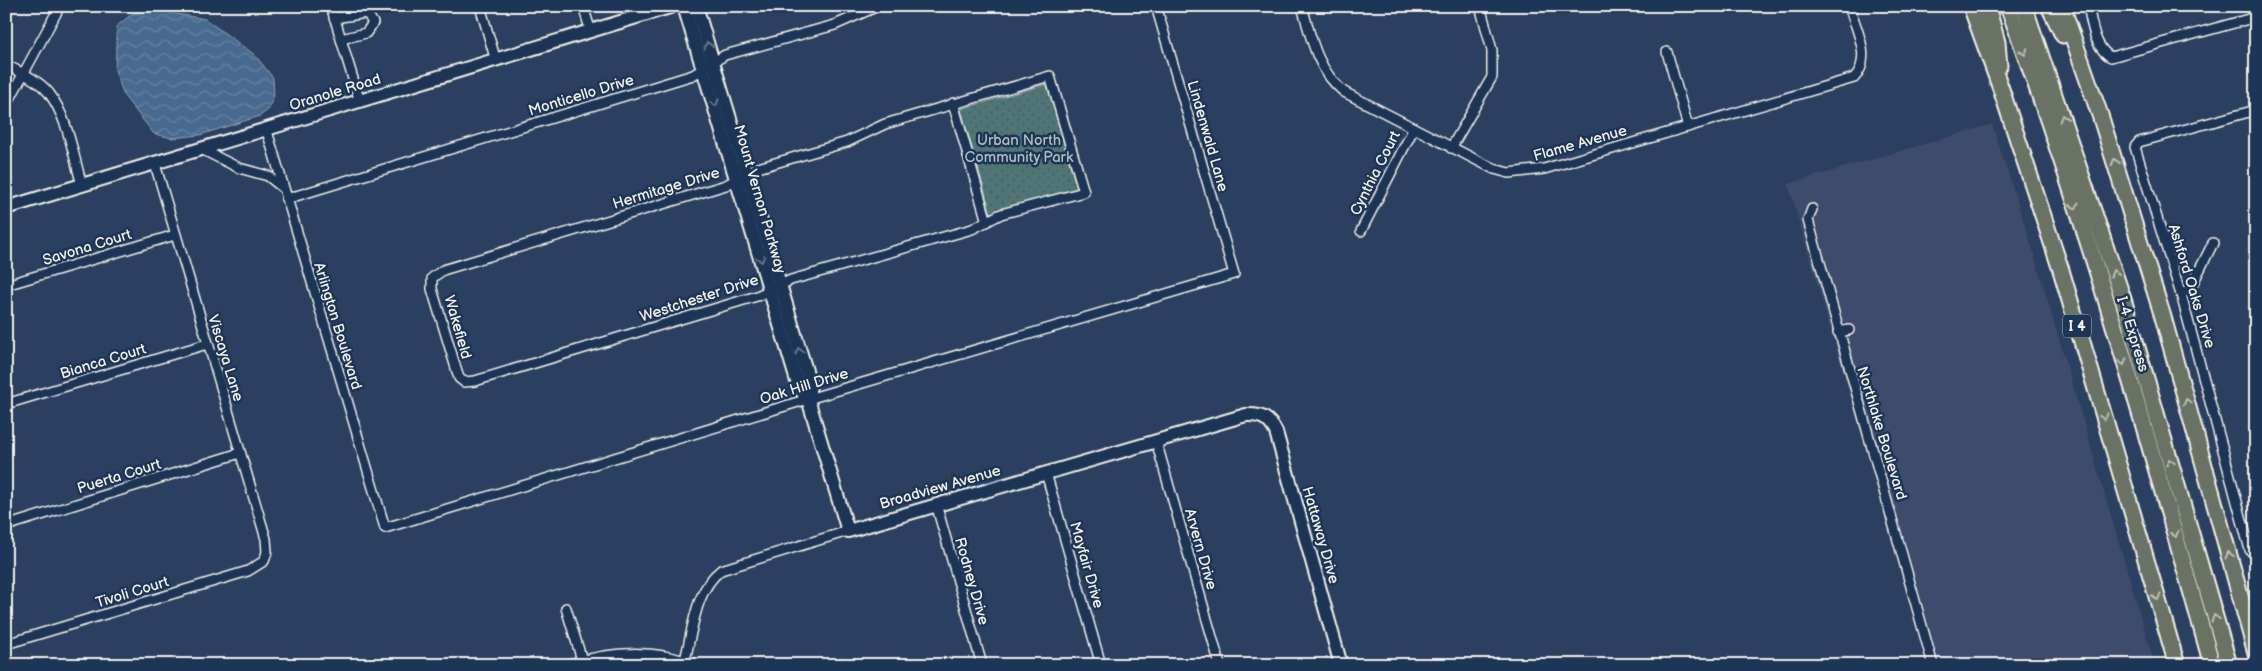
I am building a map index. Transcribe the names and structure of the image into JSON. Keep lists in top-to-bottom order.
{
  "streets": {
    "highway": ["I 4", "I-4 Express"],
    "street": [
      "Oranole Road",
      "Monticello Drive",
      "Lindenwald Lane",
      "Flame Avenue",
      "Cynthia Court",
      "Hermitage Drive",
      "Mount Vernon Parkway",
      "Savona Court",
      "Ashford Oaks Drive",
      "Westchester Drive",
      "Arlington Boulevard",
      "Wakefield",
      "Viscaya Lane",
      "Bianca Court",
      "Oak Hill Drive",
      "Northlake Boulevard",
      "Puerta Court",
      "Broadview Avenue",
      "Hattaway Drive",
      "Arvern Drive",
      "Mayfair Drive",
      "Rodney Drive",
      "Tivoli Court"
    ]
  },
  "crossings": [
    ["Oranole Road", "Arlington Boulevard"],
    ["Oranole Road", "Viscaya Lane"],
    ["Monticello Drive", "Mount Vernon Parkway"],
    ["Monticello Drive", "Arlington Boulevard"],
    ["Lindenwald Lane", "Oak Hill Drive"],
    ["Flame Avenue", "Cynthia Court"],
    ["Hermitage Drive", "Mount Vernon Parkway"],
    ["Hermitage Drive", "Westchester Drive"],
    ["Hermitage Drive", "Wakefield"],
    ["Mount Vernon Parkway", "Westchester Drive"],
    ["Mount Vernon Parkway", "Oak Hill Drive"],
    ["Mount Vernon Parkway", "Broadview Avenue"],
    ["Savona Court", "Viscaya Lane"],
    ["Westchester Drive", "Wakefield"],
    ["Arlington Boulevard", "Oak Hill Drive"],
    ["Viscaya Lane", "Bianca Court"],
    ["Viscaya Lane", "Puerta Court"],
    ["Viscaya Lane", "Tivoli Court"],
    ["Broadview Avenue", "Hattaway Drive"],
    ["Broadview Avenue", "Arvern Drive"],
    ["Broadview Avenue", "Mayfair Drive"],
    ["Broadview Avenue", "Rodney Drive"]
  ],
  "parks": ["Urban North Community Park"]
}
